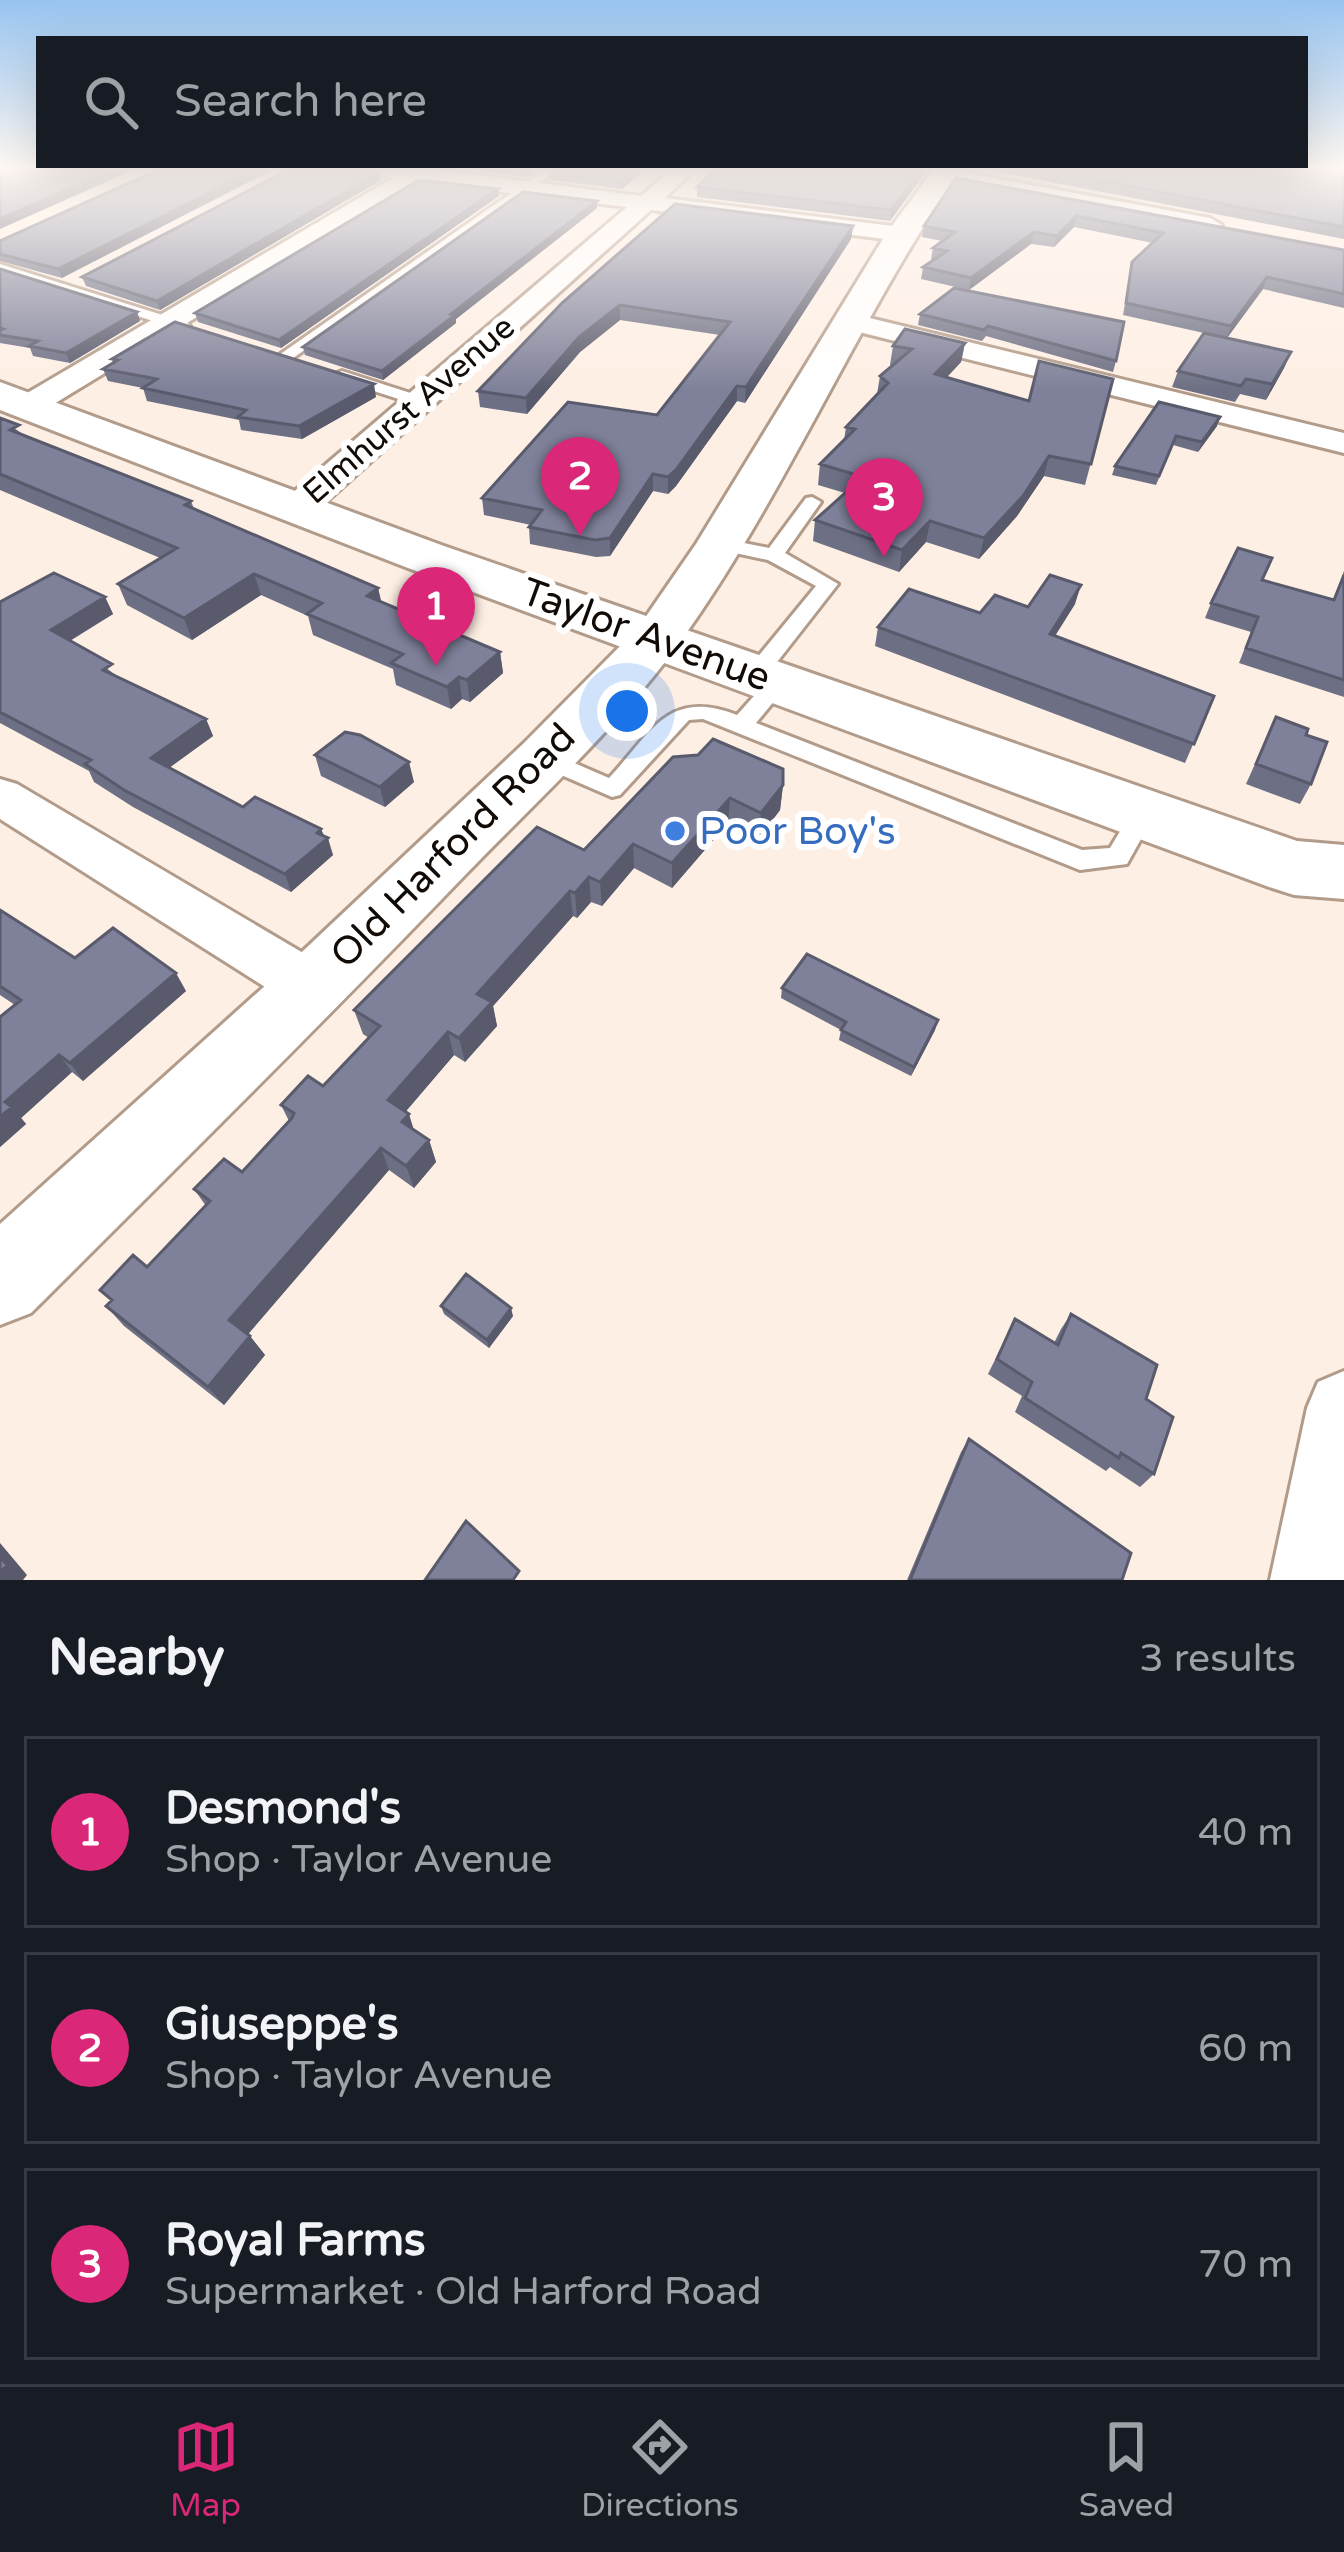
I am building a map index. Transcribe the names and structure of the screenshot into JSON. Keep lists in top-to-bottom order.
{
  "streets": {
    "main road": ["Taylor Avenue"],
    "street": ["Elmhurst Avenue", "Old Harford Road"]
  },
  "crossings": [
    ["Elmhurst Avenue", "Taylor Avenue"],
    ["Taylor Avenue", "Old Harford Road"]
  ],
  "places": ["Poor Boy's"],
  "page": {
    "search": "Search here",
    "pins": ["2", "3", "1"],
    "heading": ["Nearby", "3 results"],
    "list": [
      {
        "mark": "1",
        "name": "Desmond's",
        "note": "Shop · Taylor Avenue",
        "value": "40 m"
      },
      {
        "mark": "2",
        "name": "Giuseppe's",
        "note": "Shop · Taylor Avenue",
        "value": "60 m"
      },
      {
        "mark": "3",
        "name": "Royal Farms",
        "note": "Supermarket · Old Harford Road",
        "value": "70 m"
      }
    ],
    "nav": ["Map", "Directions", "Saved"]
  }
}
